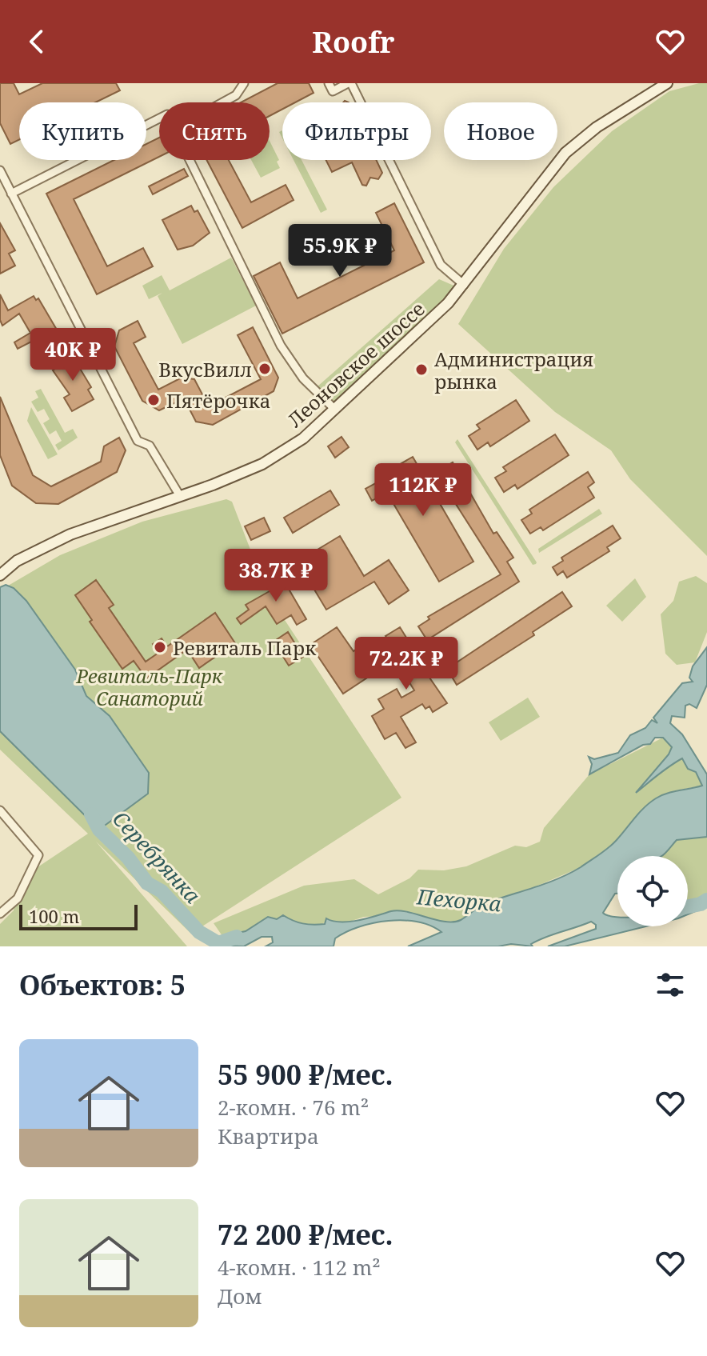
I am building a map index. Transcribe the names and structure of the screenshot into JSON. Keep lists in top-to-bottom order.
{
  "streets": {
    "main road": ["Леоновское шоссе"]
  },
  "water": ["Серебрянка", "Пехорка"],
  "parks": ["Ревиталь-Парк Санаторий"],
  "places": [
    "ВкусВилл",
    "Администрация рынка",
    "Пятёрочка",
    "Ревиталь Парк"
  ],
  "scale_bar": "100 m",
  "page": {
    "header": "Roofr",
    "chip": [
      "Купить",
      "Снять",
      "Фильтры",
      "Новое"
    ],
    "price": [
      "55.9K ₽",
      "40K ₽",
      "112K ₽",
      "38.7K ₽",
      "72.2K ₽"
    ],
    "scale": "100 m",
    "heading": "Объектов: 5",
    "list": [
      {
        "name": "55 900 ₽/мес.",
        "note": "2-комн. · 76 m² · Квартира"
      },
      {
        "name": "72 200 ₽/мес.",
        "note": "4-комн. · 112 m² · Дом"
      }
    ]
  }
}
